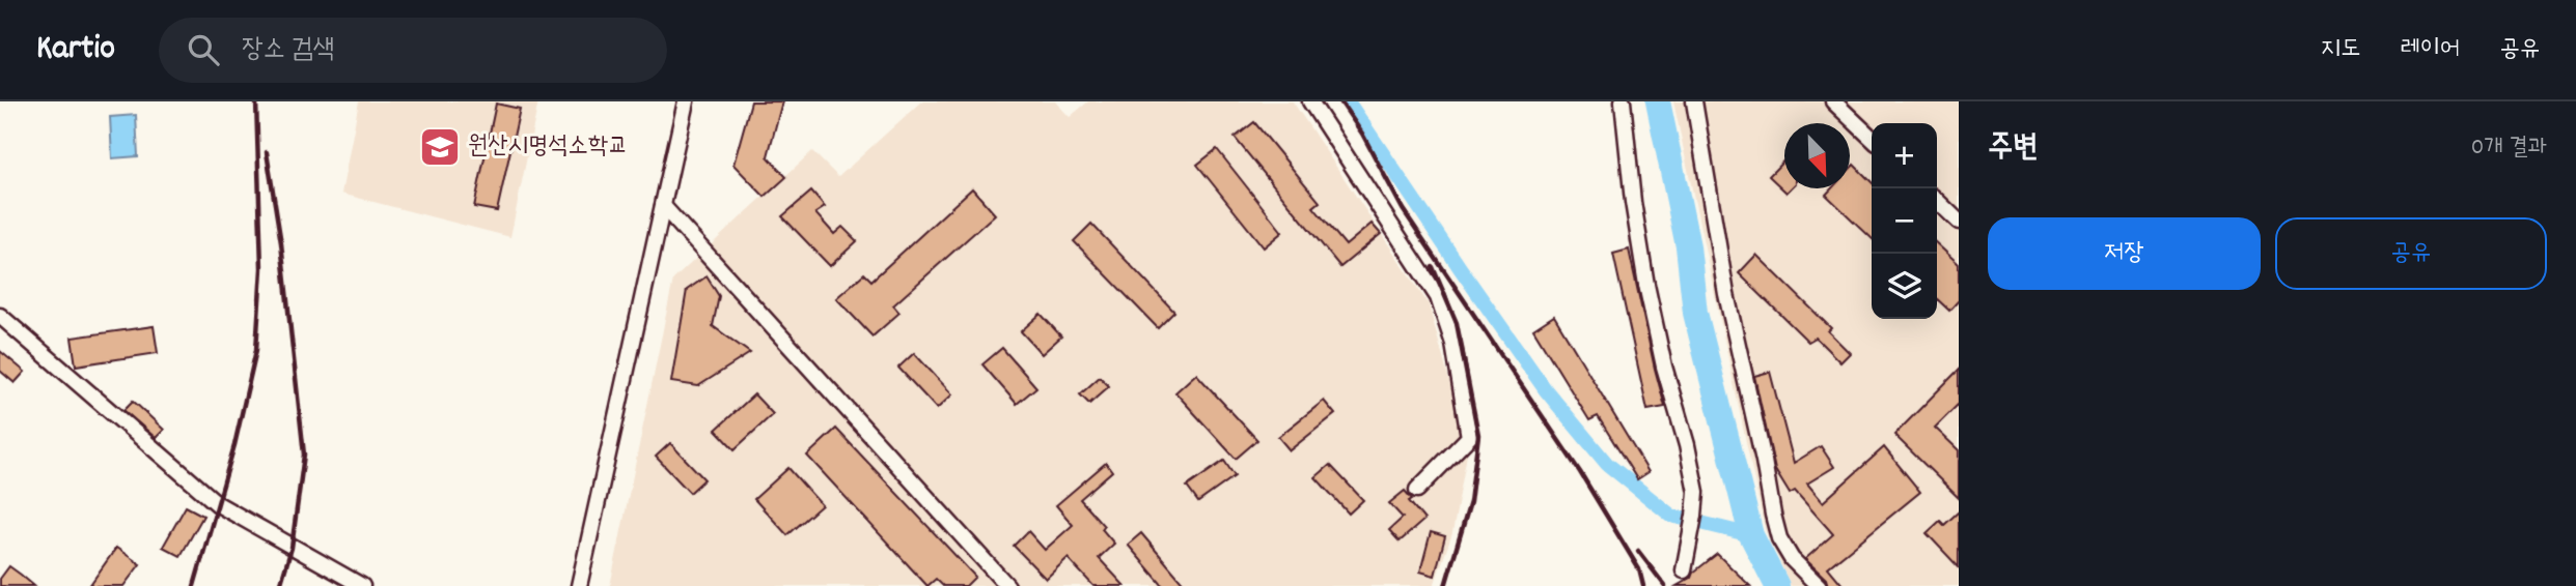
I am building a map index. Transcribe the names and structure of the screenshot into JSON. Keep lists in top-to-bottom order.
{
  "places": {
    "school or university": ["원산시명석소학교"]
  },
  "north": "bottom right",
  "page": {
    "header": "Kartio",
    "search": "장소 검색",
    "nav": ["지도", "레이어", "공유"],
    "heading": ["주변", "0개 결과"],
    "map_buttons": ["+", "−"],
    "buttons": ["저장", "공유"]
  }
}
